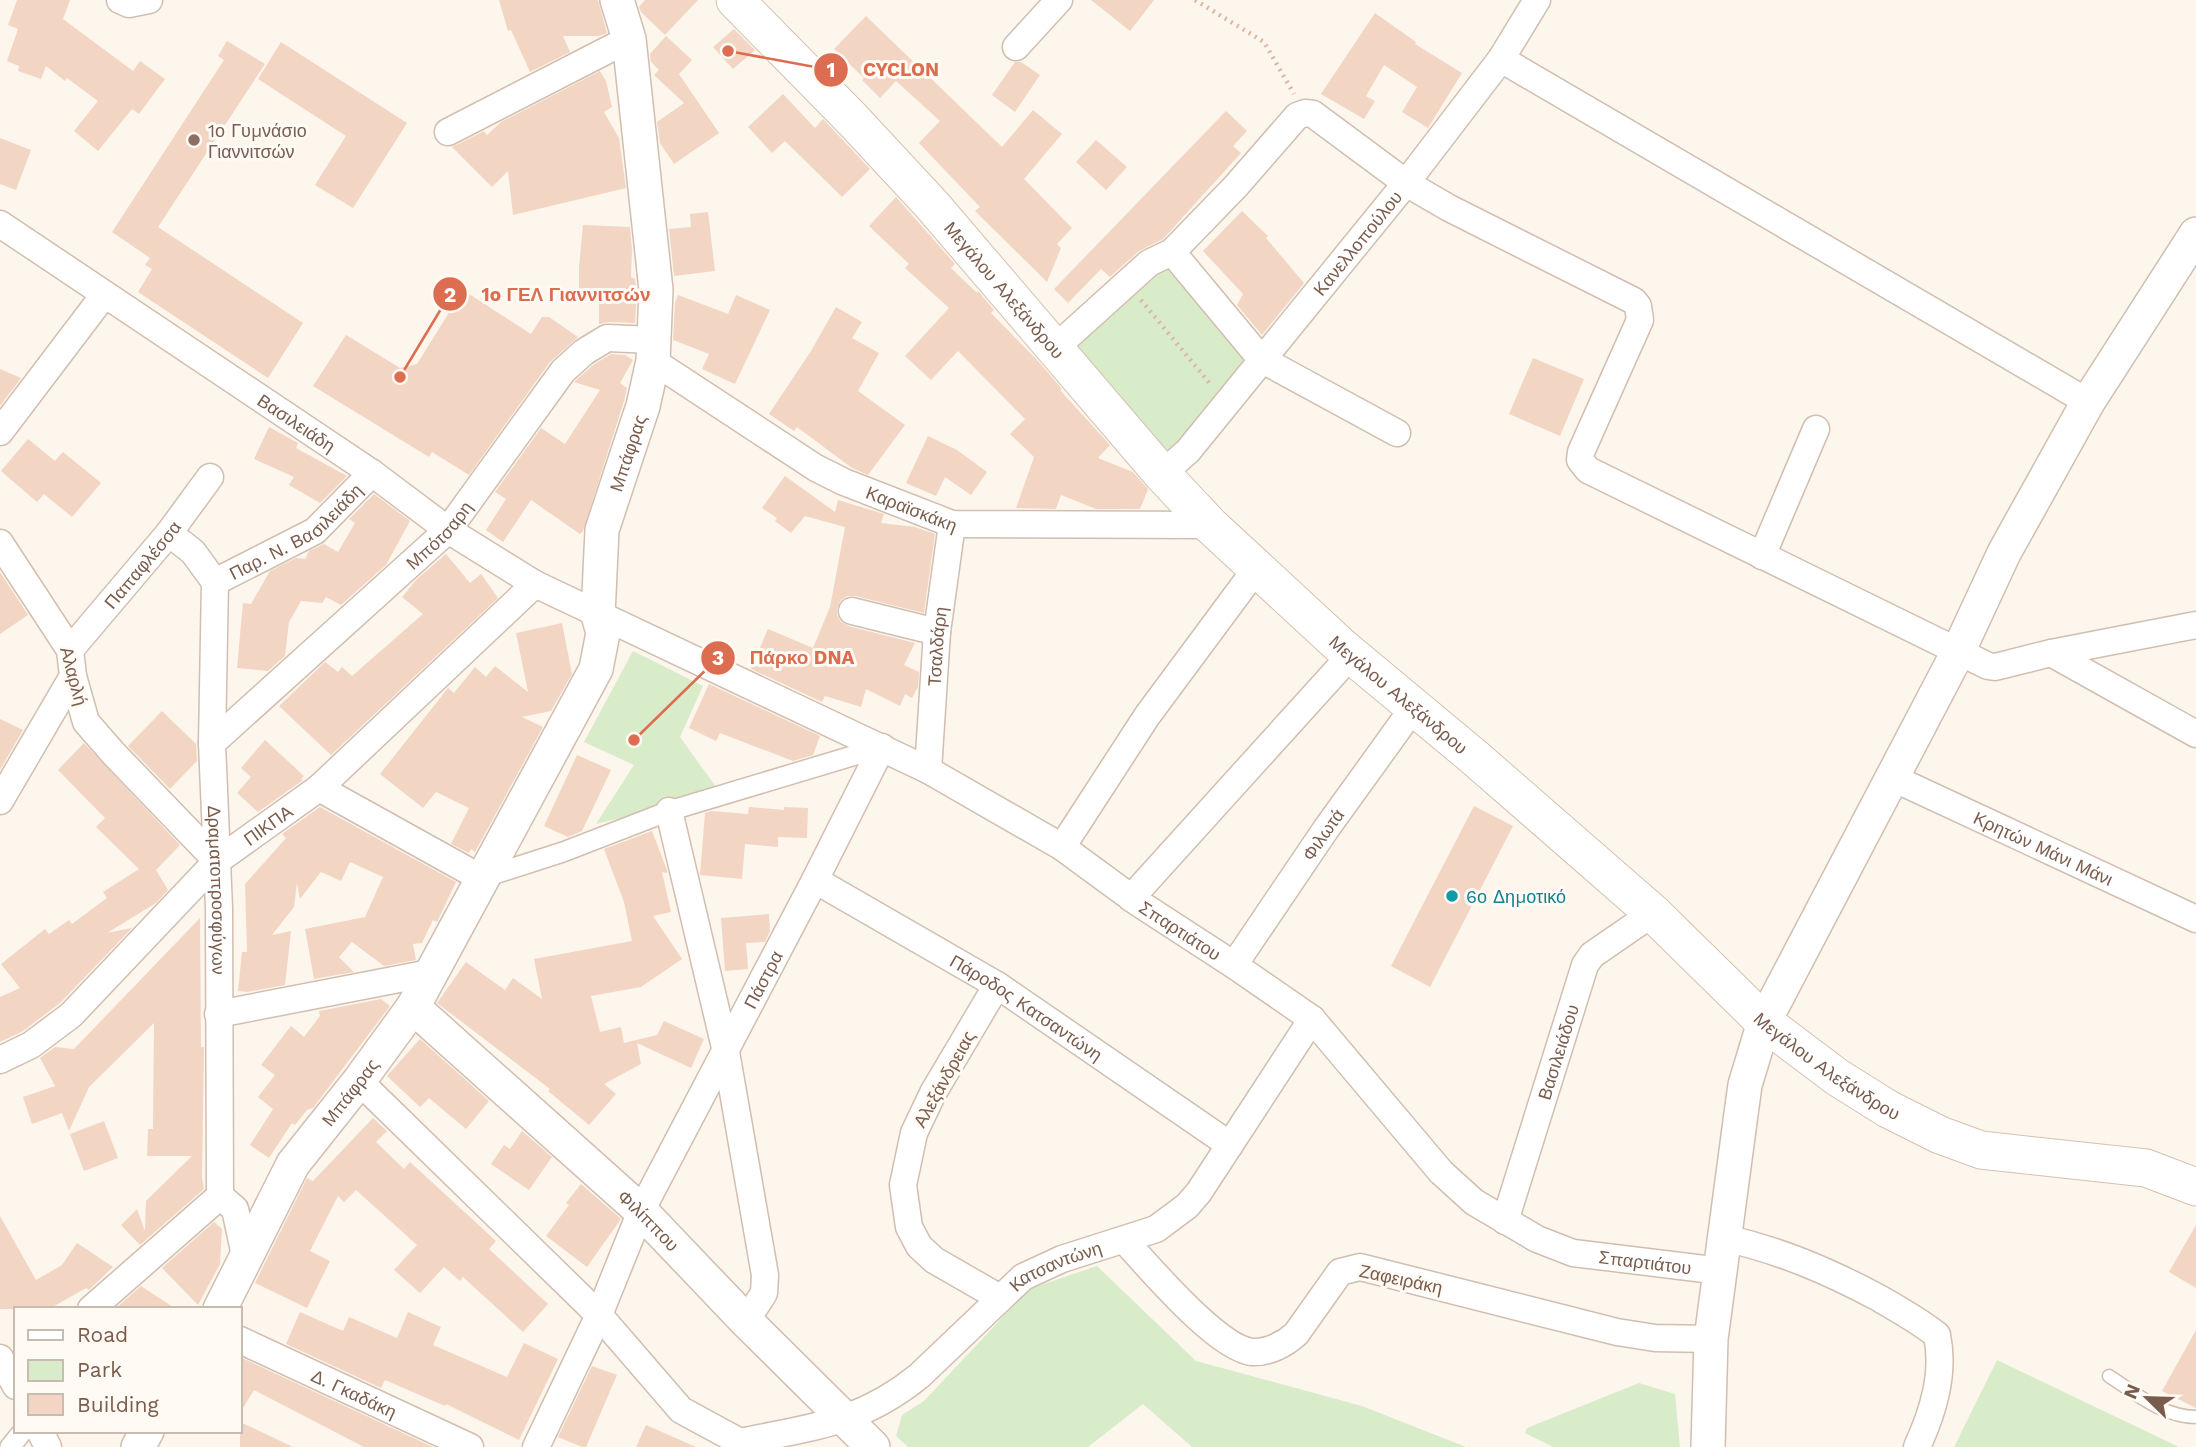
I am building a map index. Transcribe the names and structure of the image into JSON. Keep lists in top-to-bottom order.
{
  "streets": {
    "main road": ["Μεγάλου Αλεξάνδρου"],
    "street": [
      "Κανελλοπούλου",
      "Βασιλειάδη",
      "Μπάφρας",
      "Καραϊσκάκη",
      "Παρ. Ν. Βασιλειάδη",
      "Μπότσαρη",
      "Παπαφλέσσα",
      "Τσαλδάρη",
      "Αλαρλή",
      "ΠΙΚΠΑ",
      "Φιλωτά",
      "Κρητών Μάνι Μάνι",
      "Δραματοπροσφύγων",
      "Σπαρτιάτου",
      "Πάστρα",
      "Πάροδος Κατσαντώνη",
      "Βασιλειάδου",
      "Αλεξάνδρειας",
      "Φιλίππου",
      "Κατσαντώνη",
      "Ζαφειράκη",
      "Δ. Γκαδάκη"
    ]
  },
  "crossings": [
    ["Κανελλοπούλου", "Μεγάλου Αλεξάνδρου"],
    ["Μεγάλου Αλεξάνδρου", "Καραϊσκάκη"],
    ["Μεγάλου Αλεξάνδρου", "Φιλωτά"],
    ["Μεγάλου Αλεξάνδρου", "Βασιλειάδου"],
    ["Βασιλειάδη", "Μπάφρας"],
    ["Βασιλειάδη", "Παρ. Ν. Βασιλειάδη"],
    ["Βασιλειάδη", "Μπότσαρη"],
    ["Βασιλειάδη", "ΠΙΚΠΑ"],
    ["Βασιλειάδη", "Σπαρτιάτου"],
    ["Μπάφρας", "Καραϊσκάκη"],
    ["Μπάφρας", "Μπότσαρη"],
    ["Μπάφρας", "Σπαρτιάτου"],
    ["Μπάφρας", "Φιλίππου"],
    ["Καραϊσκάκη", "Μπότσαρη"],
    ["Καραϊσκάκη", "Τσαλδάρη"],
    ["Παρ. Ν. Βασιλειάδη", "Δραματοπροσφύγων"],
    ["Μπότσαρη", "Δραματοπροσφύγων"],
    ["Παπαφλέσσα", "Αλαρλή"],
    ["Τσαλδάρη", "Σπαρτιάτου"],
    ["Αλαρλή", "ΠΙΚΠΑ"],
    ["Αλαρλή", "Δραματοπροσφύγων"],
    ["ΠΙΚΠΑ", "Δραματοπροσφύγων"],
    ["Φιλωτά", "Σπαρτιάτου"],
    ["Σπαρτιάτου", "Πάστρα"],
    ["Σπαρτιάτου", "Βασιλειάδου"],
    ["Σπαρτιάτου", "Κατσαντώνη"],
    ["Πάστρα", "Πάροδος Κατσαντώνη"],
    ["Πάστρα", "Φιλίππου"],
    ["Πάροδος Κατσαντώνη", "Αλεξάνδρειας"],
    ["Πάροδος Κατσαντώνη", "Κατσαντώνη"],
    ["Αλεξάνδρειας", "Κατσαντώνη"],
    ["Φιλίππου", "Κατσαντώνη"],
    ["Κατσαντώνη", "Ζαφειράκη"]
  ],
  "places": [
    "CYCLON",
    "1ο Γυμνάσιο Γιαννιτσών",
    "1o ΓΕΛ Γιαννιτσών",
    "Πάρκο DNA",
    "6ο Δημοτικό"
  ],
  "legend": ["Road", "Park", "Building"],
  "north": "top left"
}
